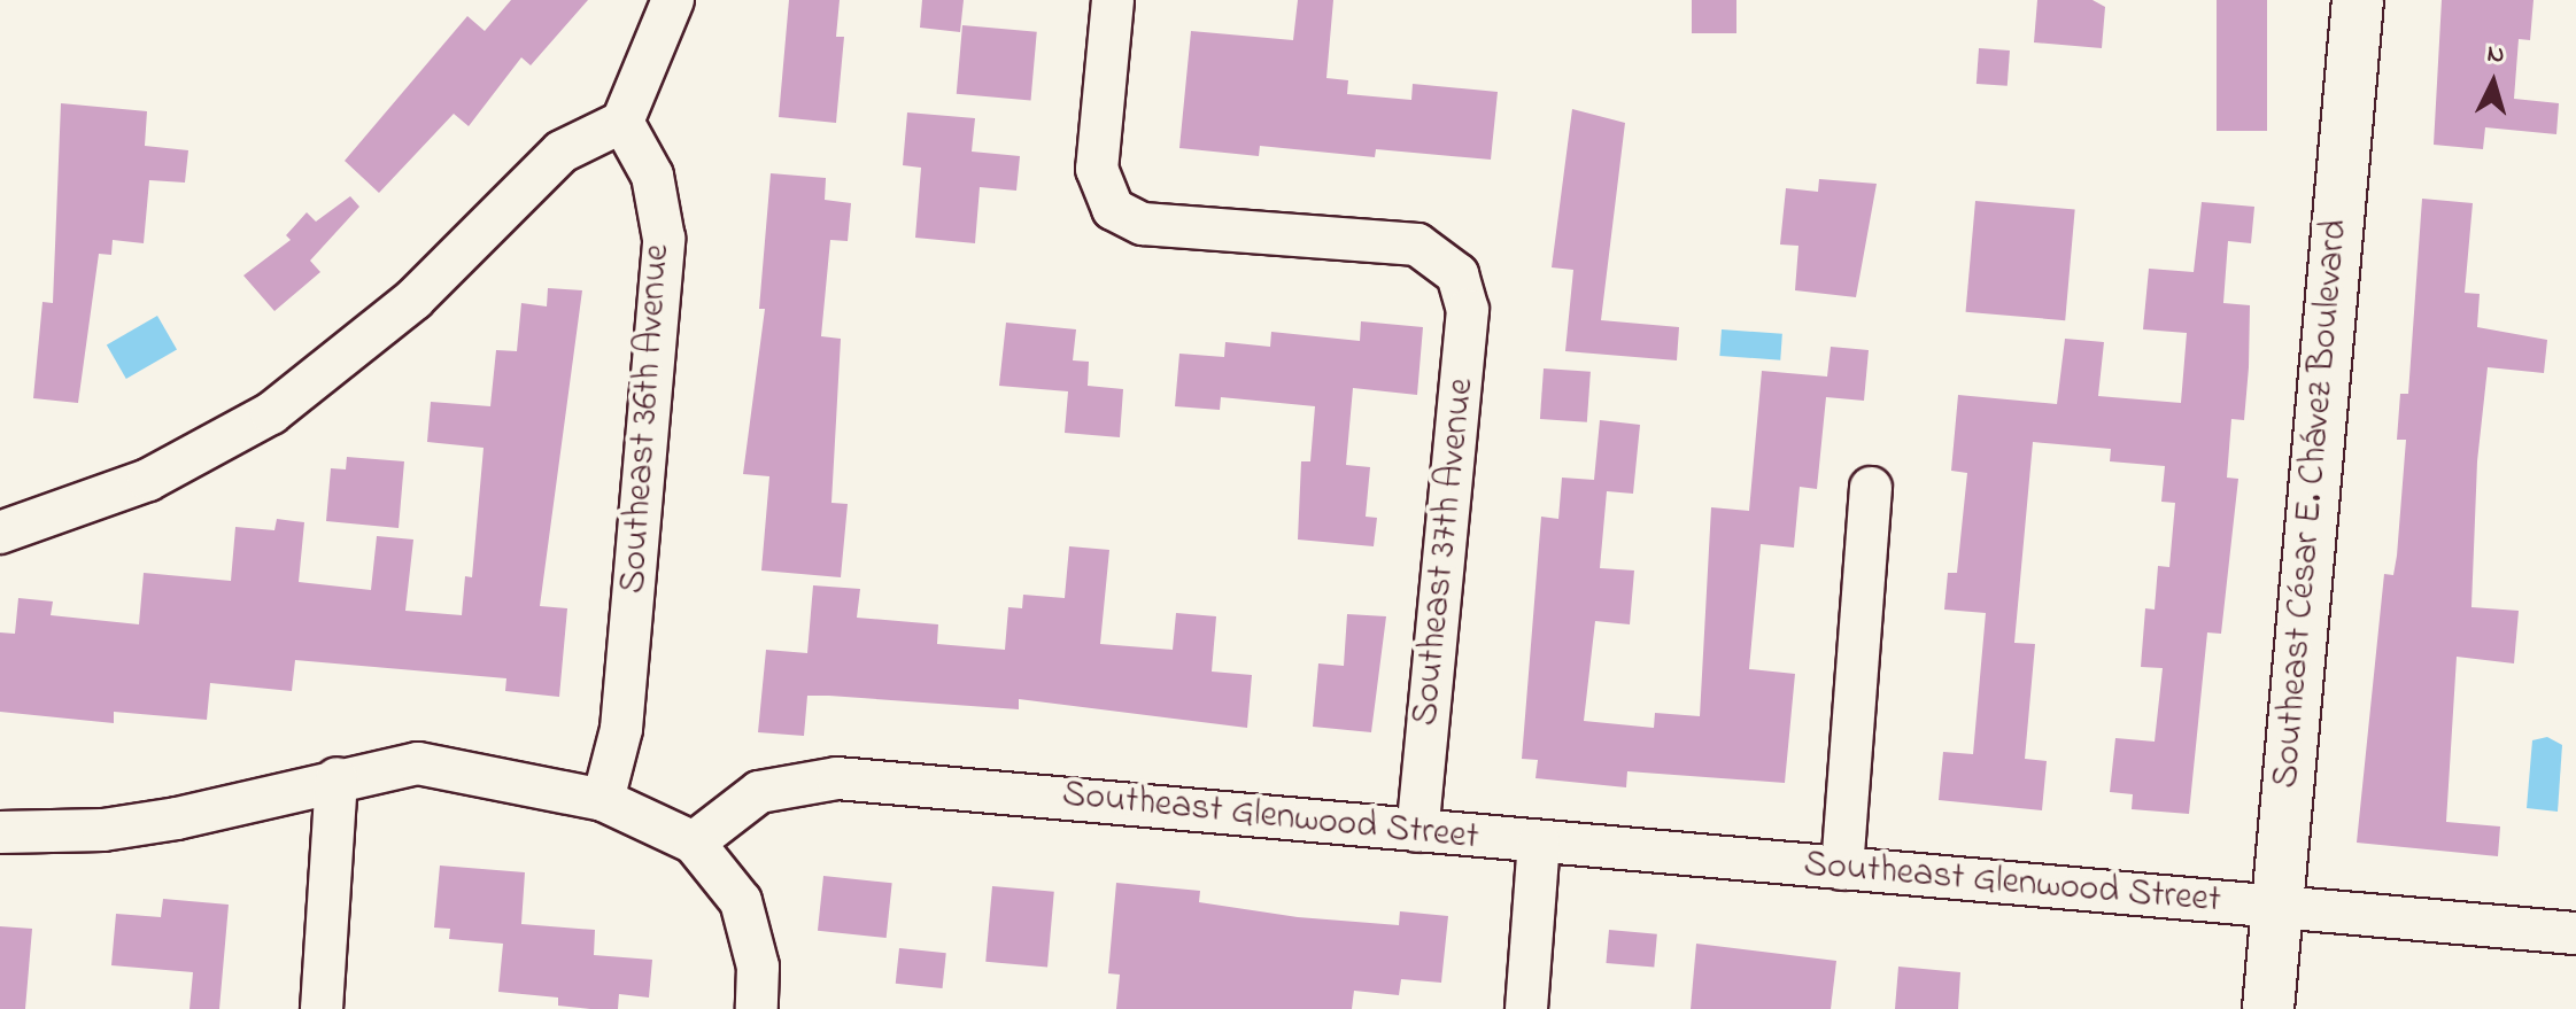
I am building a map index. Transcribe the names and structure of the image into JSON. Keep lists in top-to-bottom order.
{
  "streets": {
    "street": [
      "Southeast 36th Avenue",
      "Southeast César E. Chávez Boulevard",
      "Southeast 37th Avenue",
      "Southeast Glenwood Street"
    ]
  },
  "crossings": [
    ["Southeast César E. Chávez Boulevard", "Southeast Glenwood Street"],
    ["Southeast 37th Avenue", "Southeast Glenwood Street"]
  ],
  "north": "top"
}
